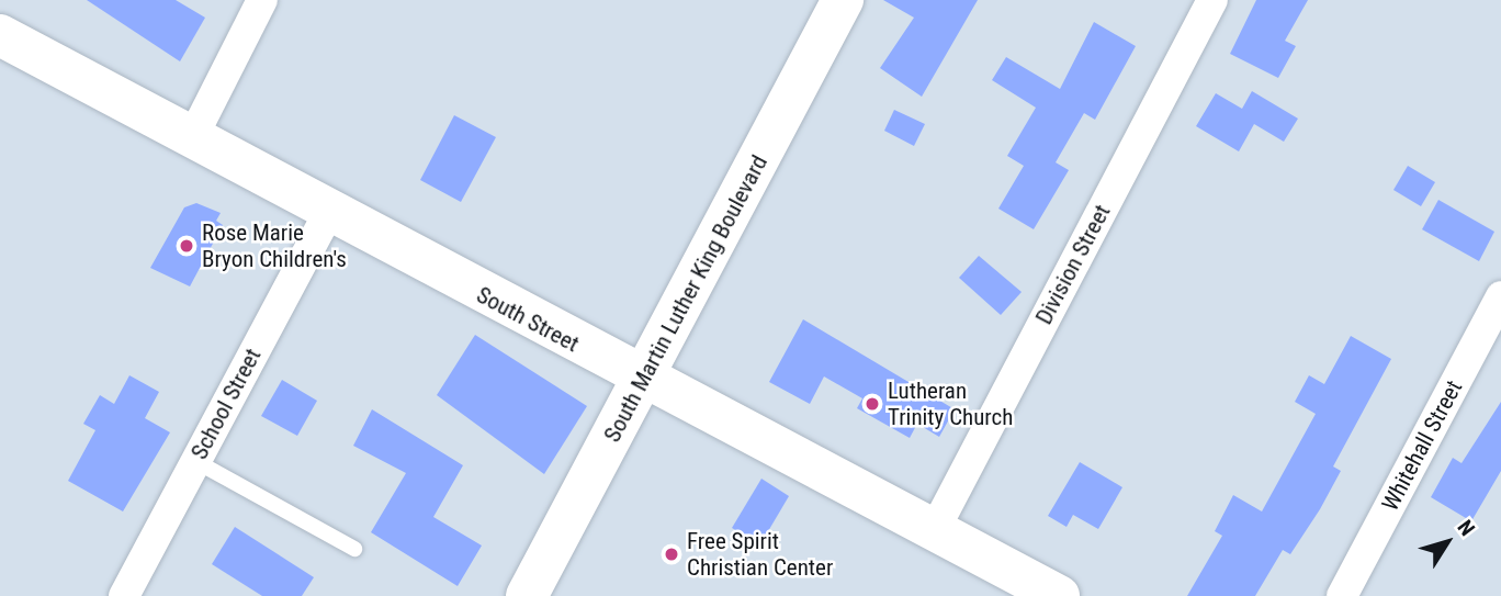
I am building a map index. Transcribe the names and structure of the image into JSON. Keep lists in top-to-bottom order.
{
  "streets": {
    "street": [
      "Division Street",
      "South Martin Luther King Boulevard",
      "South Street",
      "School Street",
      "Whitehall Street"
    ]
  },
  "crossings": [
    ["Division Street", "South Street"],
    ["South Martin Luther King Boulevard", "South Street"],
    ["South Street", "School Street"]
  ],
  "places": ["Rose Marie Bryon Children's", "Lutheran Trinity Church", "Free Spirit Christian Center"],
  "north": "top right"
}
